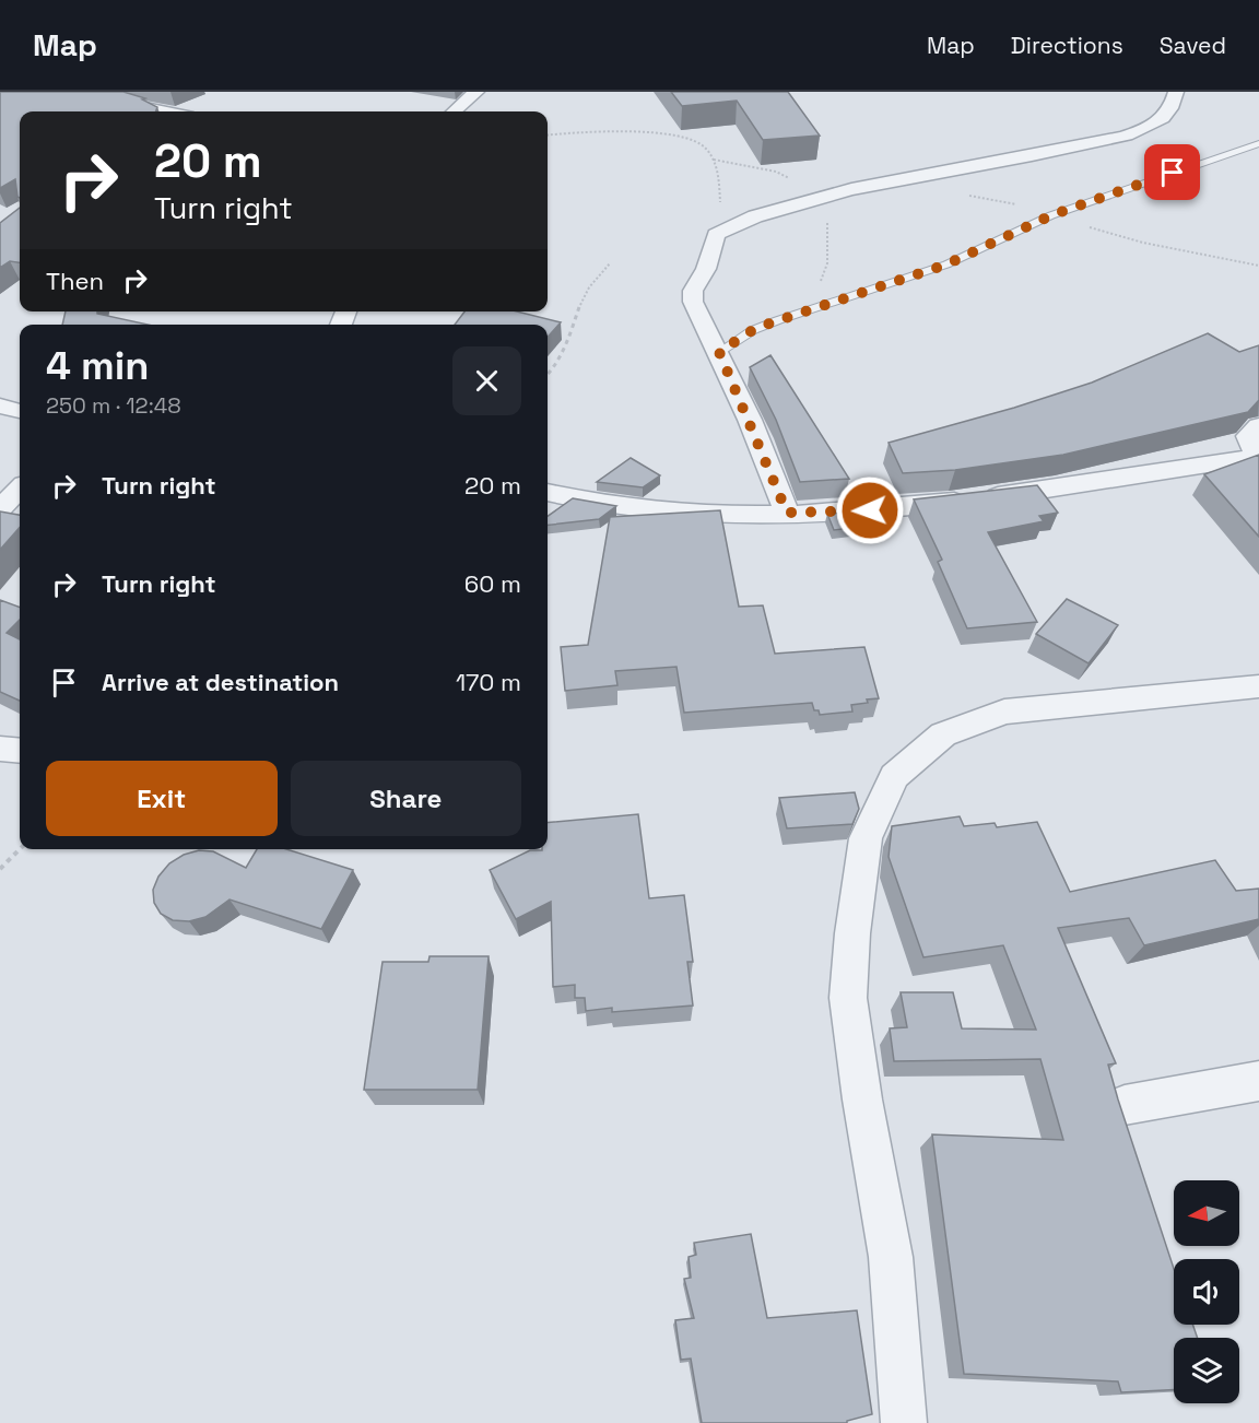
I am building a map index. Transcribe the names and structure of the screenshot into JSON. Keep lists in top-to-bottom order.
{
  "north": "left",
  "page": {
    "header": "Map",
    "nav": ["Map", "Directions", "Saved"],
    "turn": ["20 m", "Turn right"],
    "then": "Then",
    "heading": ["4 min", "250 m · 12:48"],
    "list": [
      {
        "name": "Turn right",
        "value": "20 m"
      },
      {
        "name": "Turn right",
        "value": "60 m"
      },
      {
        "name": "Arrive at destination",
        "value": "170 m"
      }
    ],
    "buttons": ["Exit", "Share"]
  }
}
